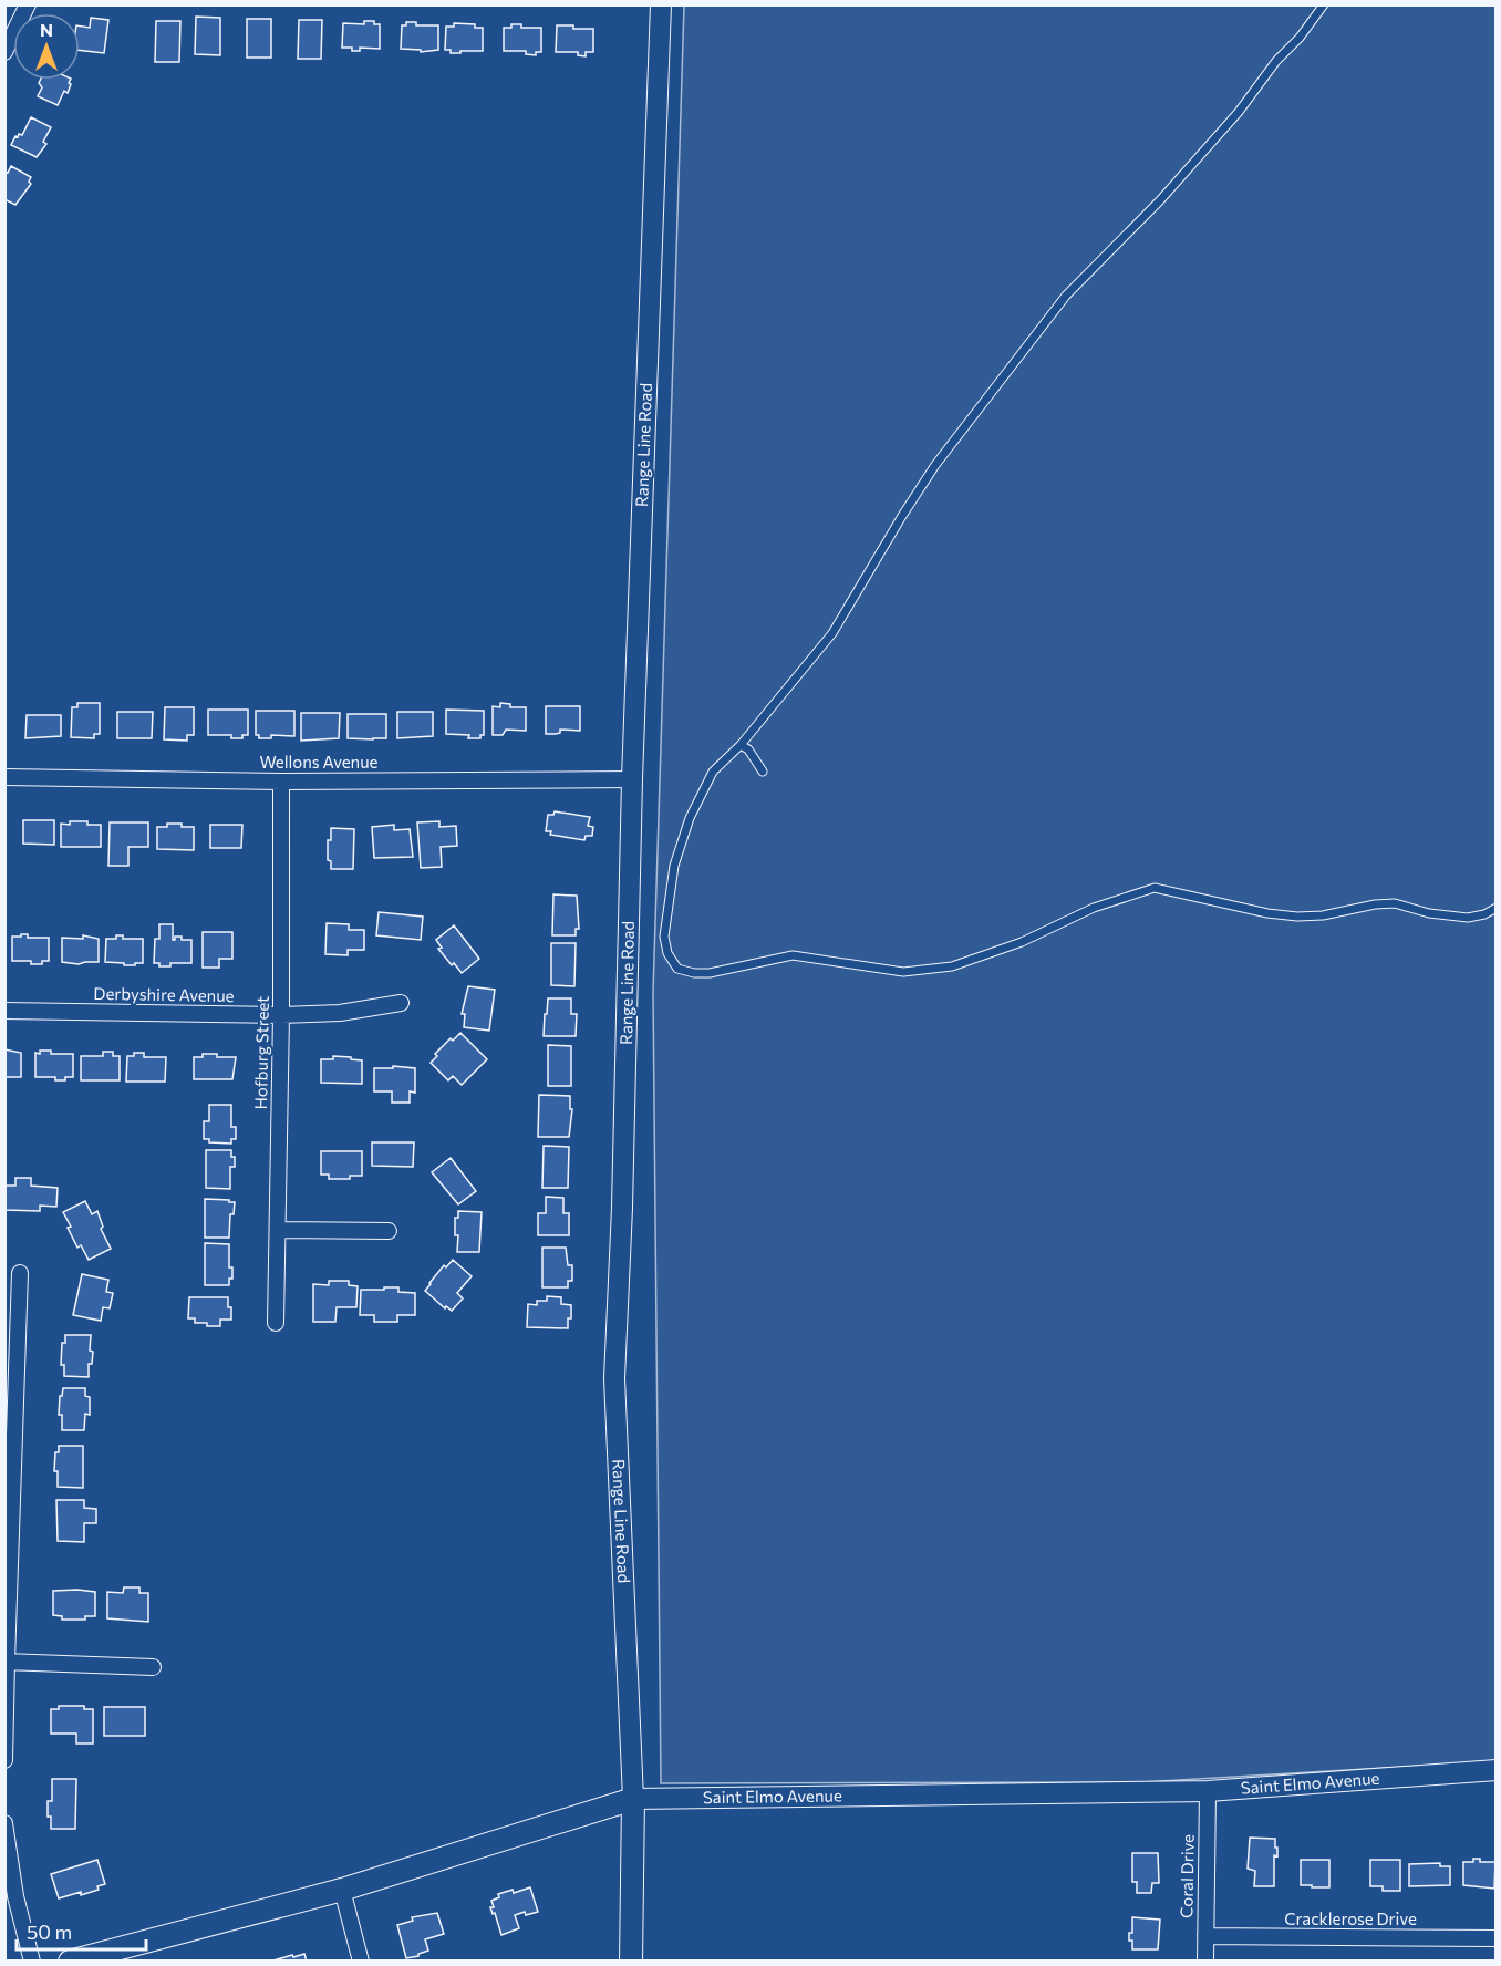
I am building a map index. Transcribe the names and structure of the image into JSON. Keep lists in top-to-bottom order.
{
  "streets": {
    "main road": ["Range Line Road", "Saint Elmo Avenue"],
    "street": [
      "Wellons Avenue",
      "Derbyshire Avenue",
      "Hofburg Street",
      "Coral Drive",
      "Cracklerose Drive"
    ]
  },
  "crossings": [
    ["Range Line Road", "Wellons Avenue"],
    ["Range Line Road", "Saint Elmo Avenue"],
    ["Wellons Avenue", "Hofburg Street"],
    ["Derbyshire Avenue", "Hofburg Street"],
    ["Saint Elmo Avenue", "Coral Drive"],
    ["Coral Drive", "Cracklerose Drive"]
  ],
  "scale_bar": "50 m",
  "north": "top"
}
